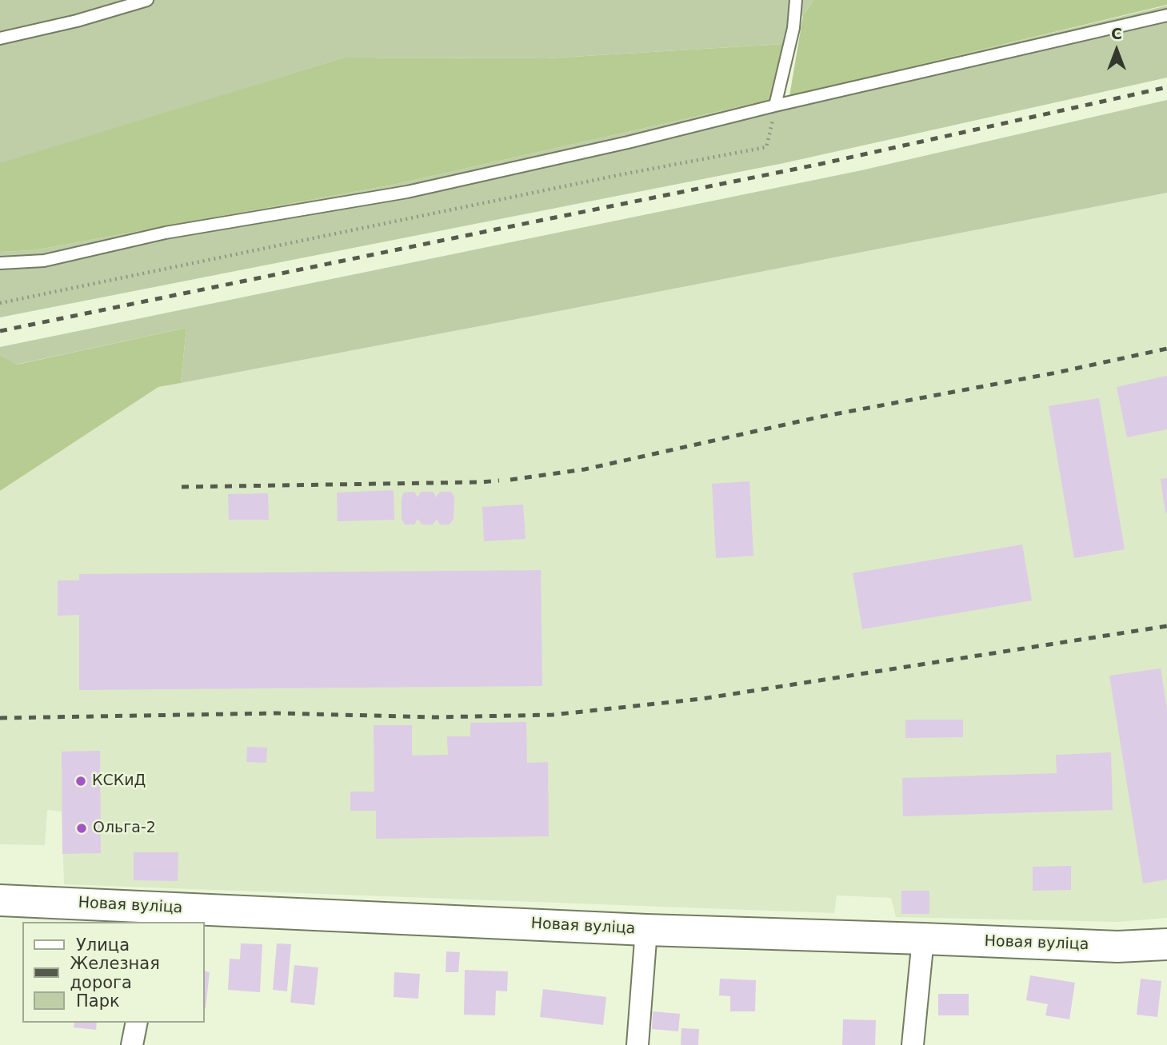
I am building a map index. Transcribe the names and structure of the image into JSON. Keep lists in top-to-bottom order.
{
  "streets": {
    "street": ["Новая вуліца"]
  },
  "places": ["КСКиД", "Ольга-2"],
  "legend": ["Улица", "Железная дорога", "Парк"],
  "north": "top"
}
